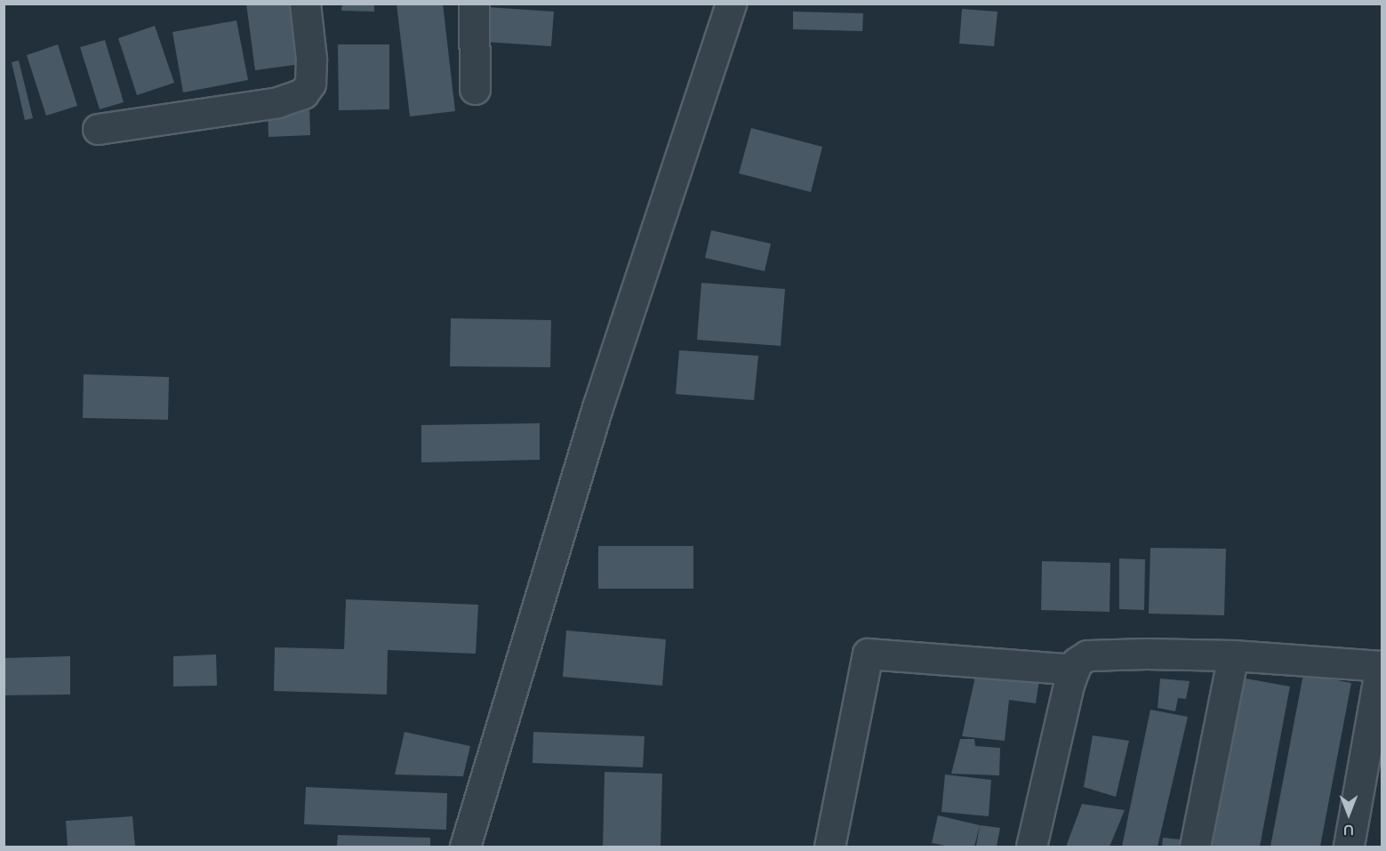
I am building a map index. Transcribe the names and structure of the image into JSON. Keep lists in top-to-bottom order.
{
  "north": "bottom"
}
